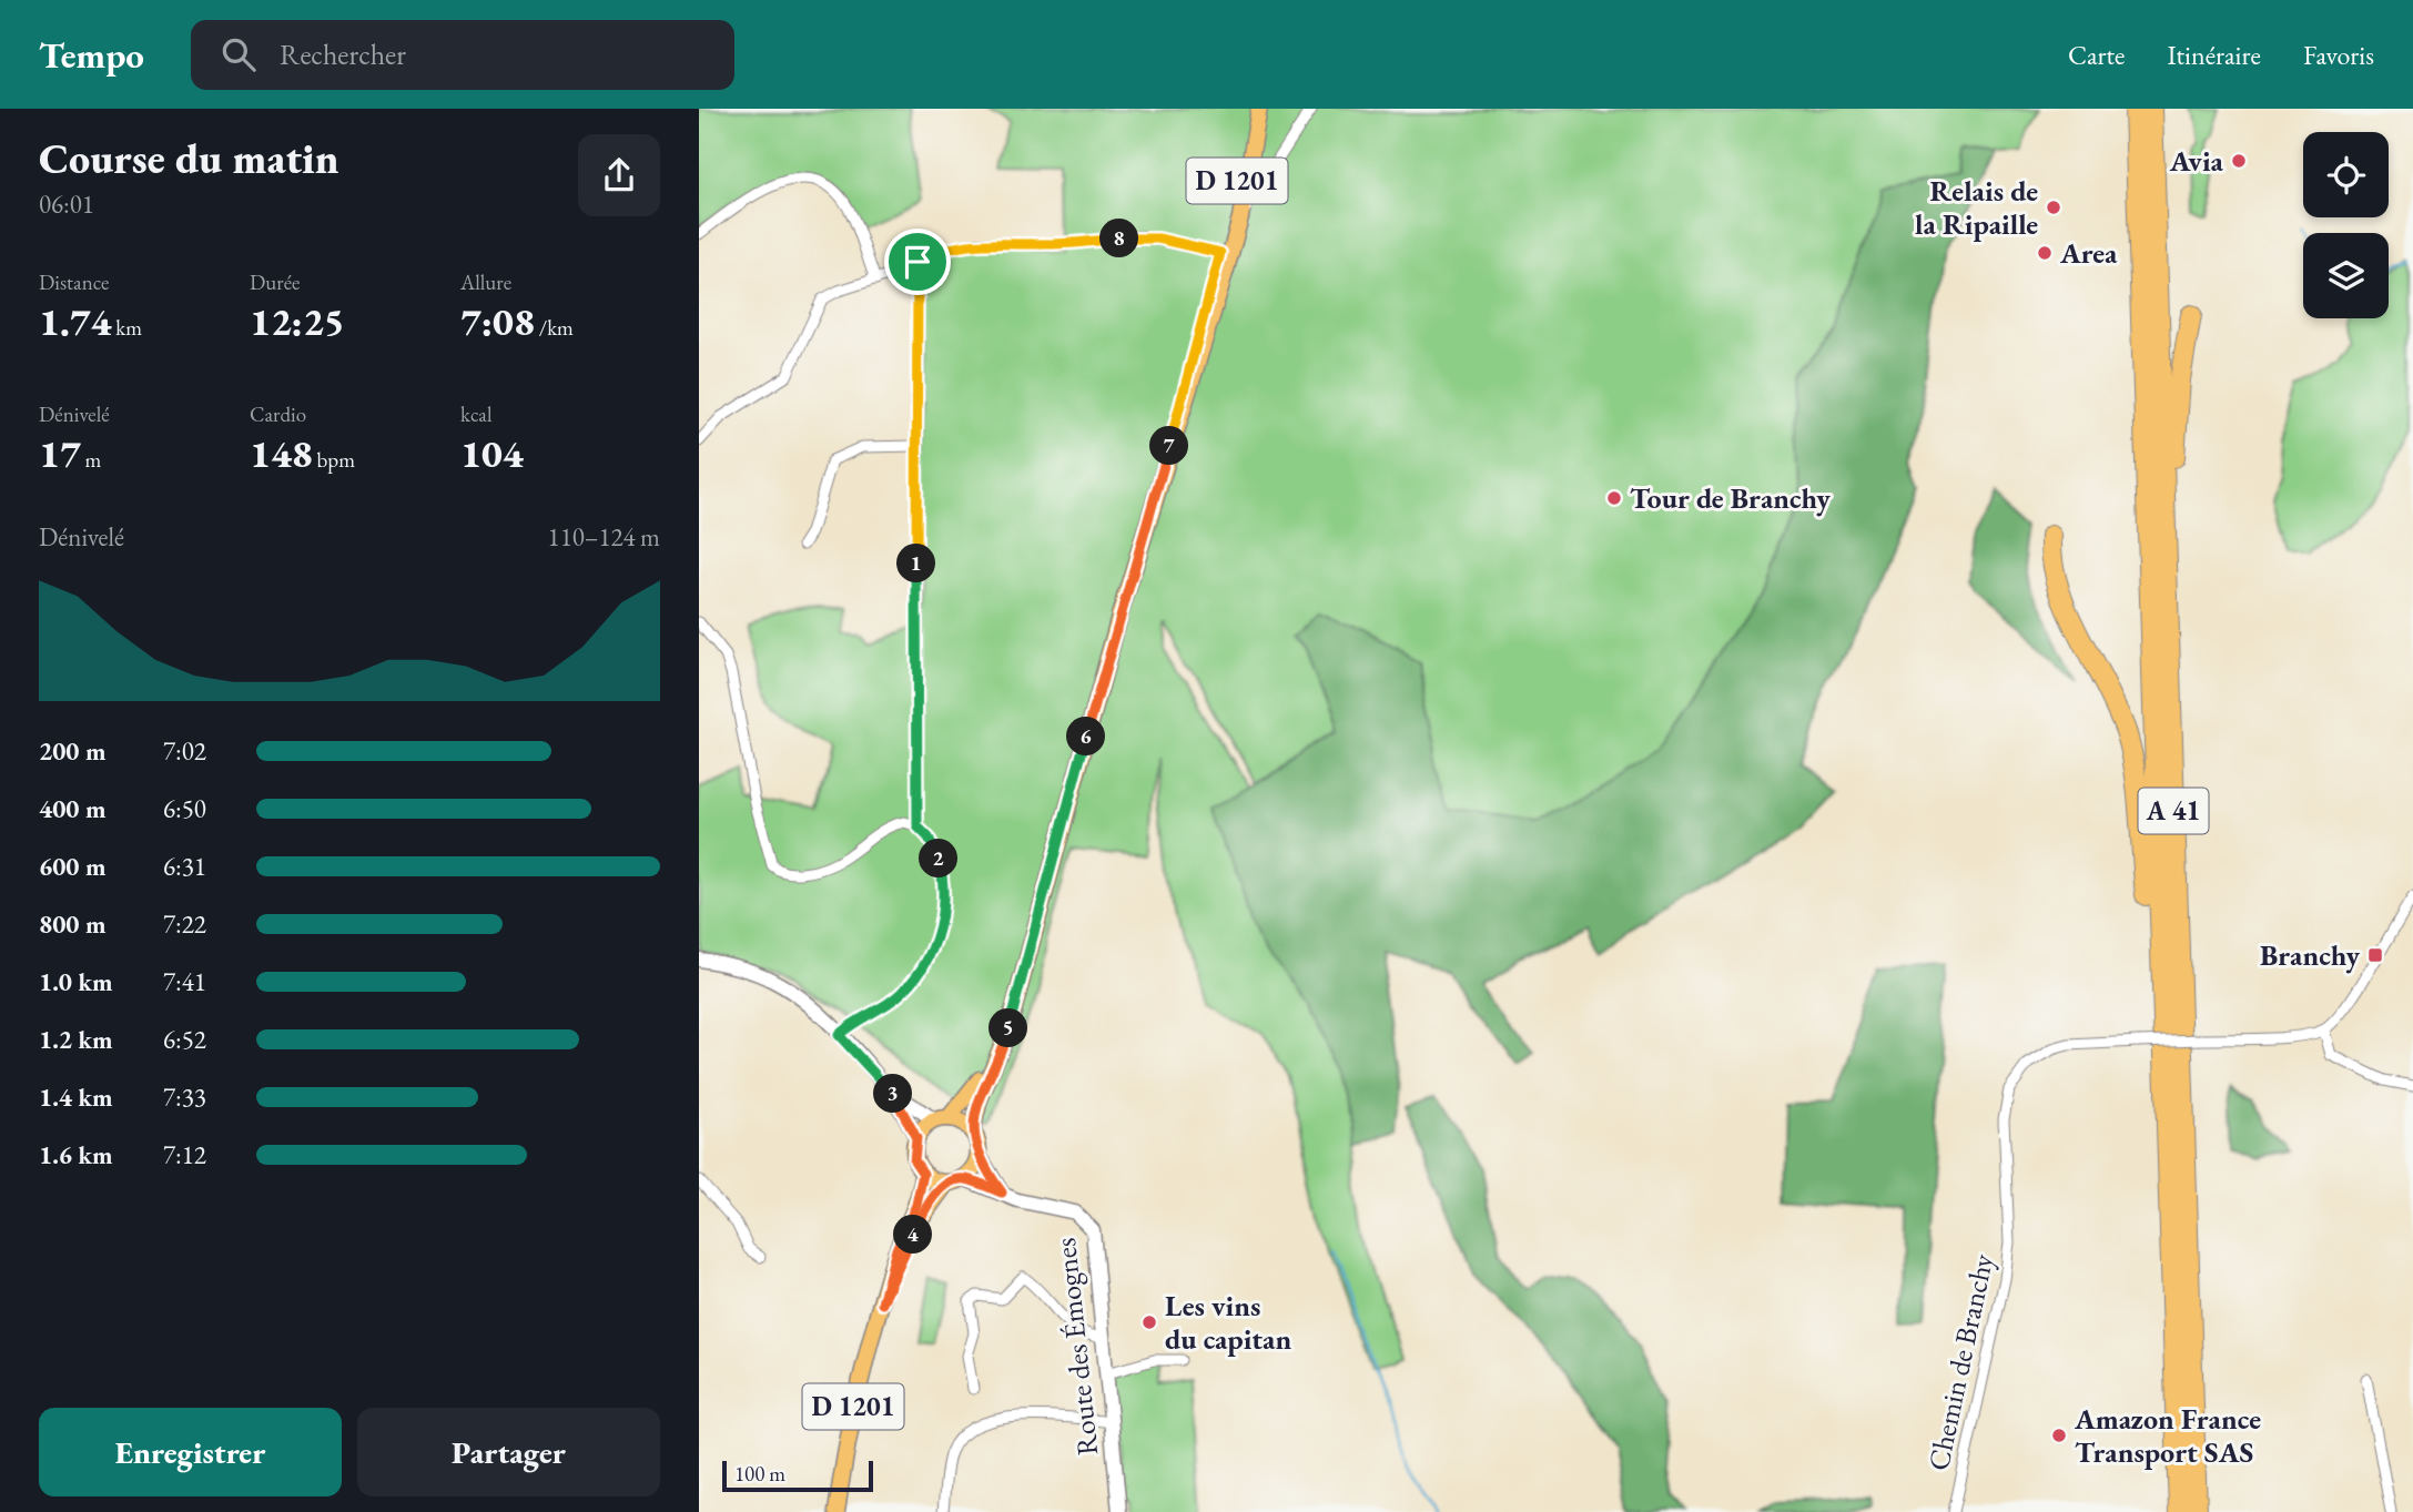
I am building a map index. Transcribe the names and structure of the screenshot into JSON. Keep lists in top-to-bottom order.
{
  "streets": {
    "highway": ["A 41"],
    "main road": ["D 1201"],
    "street": ["Route des Émognes", "Chemin de Branchy"]
  },
  "places": {
    "other": [
      "Avia",
      "Relais de la Ripaille",
      "Area",
      "Tour de Branchy",
      "Les vins du capitan",
      "Amazon France Transport SAS"
    ],
    "transit": ["Branchy"]
  },
  "scale_bar": "100 m",
  "page": {
    "header": "Tempo",
    "search": "Rechercher",
    "nav": ["Carte", "Itinéraire", "Favoris"],
    "heading": ["Course du matin", "06:01"],
    "pins": [
      "8",
      "7",
      "1",
      "6",
      "2",
      "5",
      "3",
      "4"
    ],
    "stats": [
      ["Distance", "1.74 km"],
      ["Durée", "12:25"],
      ["Allure", "7:08 /km"],
      ["Dénivelé", "17 m"],
      ["Cardio", "148 bpm"],
      ["kcal", "104"]
    ],
    "chart": ["Dénivelé", "110–124 m"],
    "list": [
      {
        "name": "200 m",
        "note": "7:02"
      },
      {
        "name": "400 m",
        "note": "6:50"
      },
      {
        "name": "600 m",
        "note": "6:31"
      },
      {
        "name": "800 m",
        "note": "7:22"
      },
      {
        "name": "1.0 km",
        "note": "7:41"
      },
      {
        "name": "1.2 km",
        "note": "6:52"
      },
      {
        "name": "1.4 km",
        "note": "7:33"
      },
      {
        "name": "1.6 km",
        "note": "7:12"
      }
    ],
    "buttons": ["Enregistrer", "Partager"],
    "scale": "100 m"
  }
}
